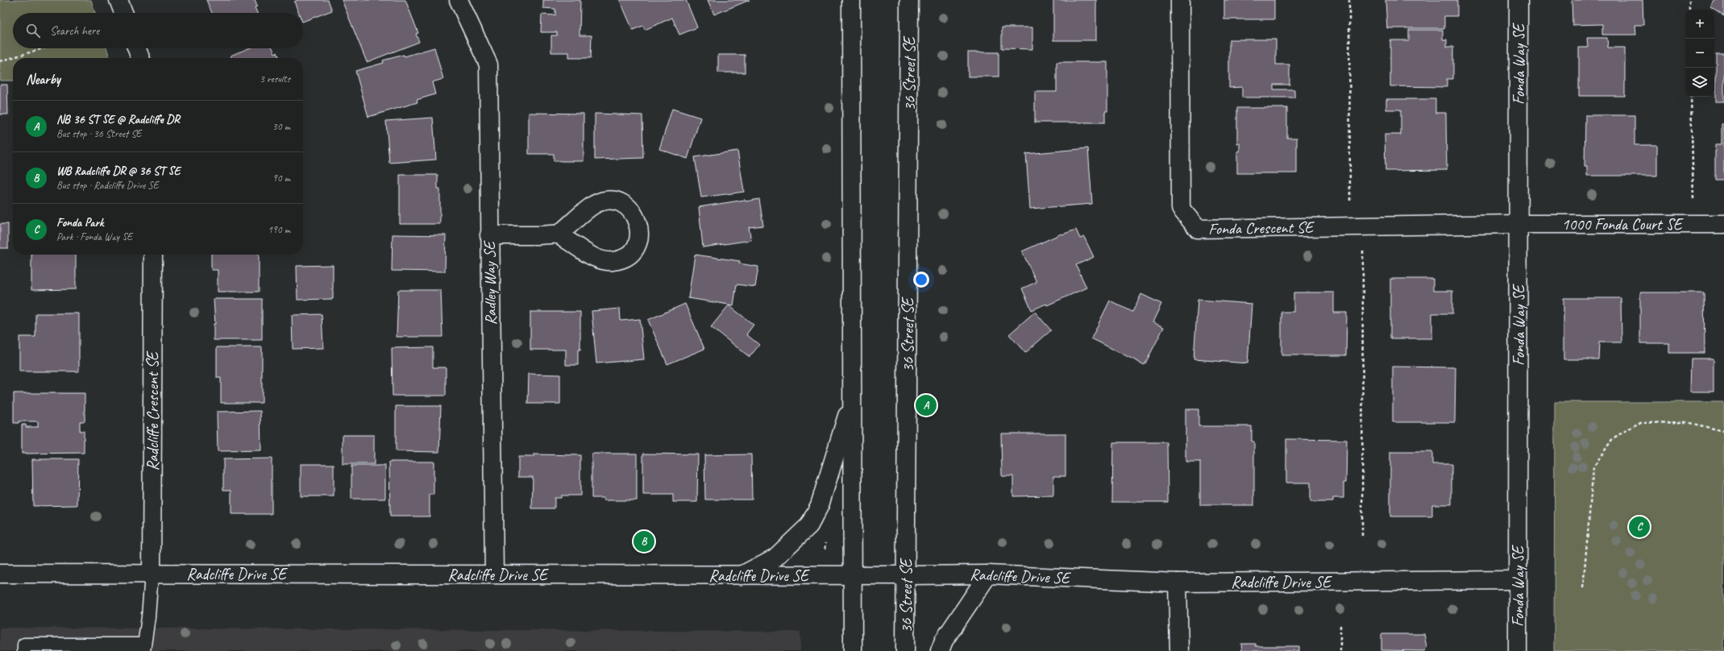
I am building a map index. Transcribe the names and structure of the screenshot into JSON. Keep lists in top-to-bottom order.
{
  "streets": {
    "street": [
      "Fonda Way SE",
      "36 Street SE",
      "1000 Fonda Court SE",
      "Fonda Crescent SE",
      "Radley Way SE",
      "Radcliffe Crescent SE",
      "Radcliffe Drive SE"
    ]
  },
  "crossings": [
    ["Fonda Way SE", "1000 Fonda Court SE"],
    ["Fonda Way SE", "Fonda Crescent SE"],
    ["Fonda Way SE", "Radcliffe Drive SE"],
    ["36 Street SE", "Radcliffe Drive SE"],
    ["1000 Fonda Court SE", "Fonda Crescent SE"],
    ["Radley Way SE", "Radcliffe Drive SE"],
    ["Radcliffe Crescent SE", "Radcliffe Drive SE"]
  ],
  "page": {
    "map_buttons": ["+", "−"],
    "search": "Search here",
    "heading": ["Nearby", "3 results"],
    "list": [
      {
        "mark": "A",
        "name": "NB 36 ST SE @ Radcliffe DR",
        "note": "Bus stop · 36 Street SE",
        "value": "30 m"
      },
      {
        "mark": "B",
        "name": "WB Radcliffe DR @ 36 ST SE",
        "note": "Bus stop · Radcliffe Drive SE",
        "value": "90 m"
      },
      {
        "mark": "C",
        "name": "Fonda Park",
        "note": "Park · Fonda Way SE",
        "value": "190 m"
      }
    ],
    "pins": ["A", "C", "B"]
  }
}
